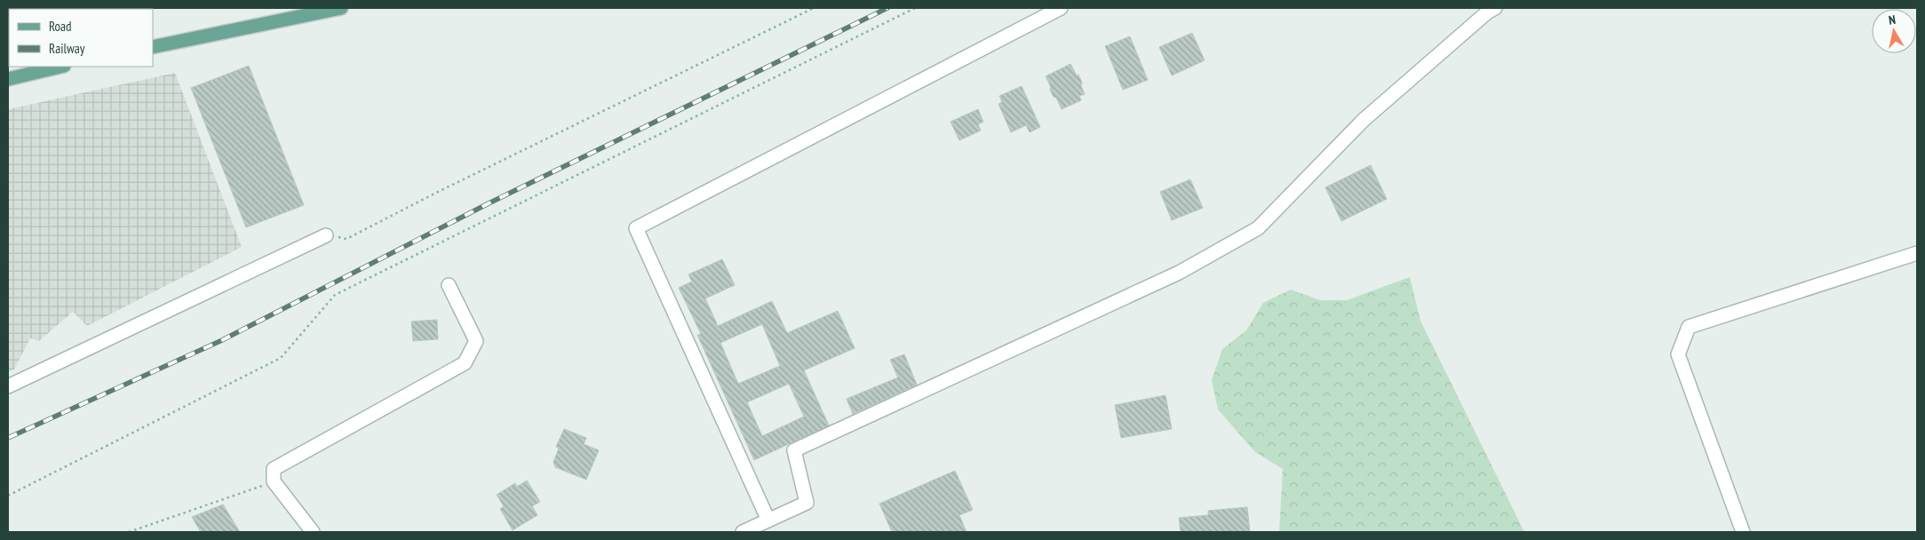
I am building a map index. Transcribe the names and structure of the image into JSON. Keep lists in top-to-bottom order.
{
  "legend": ["Road", "Railway"],
  "north": "top"
}
